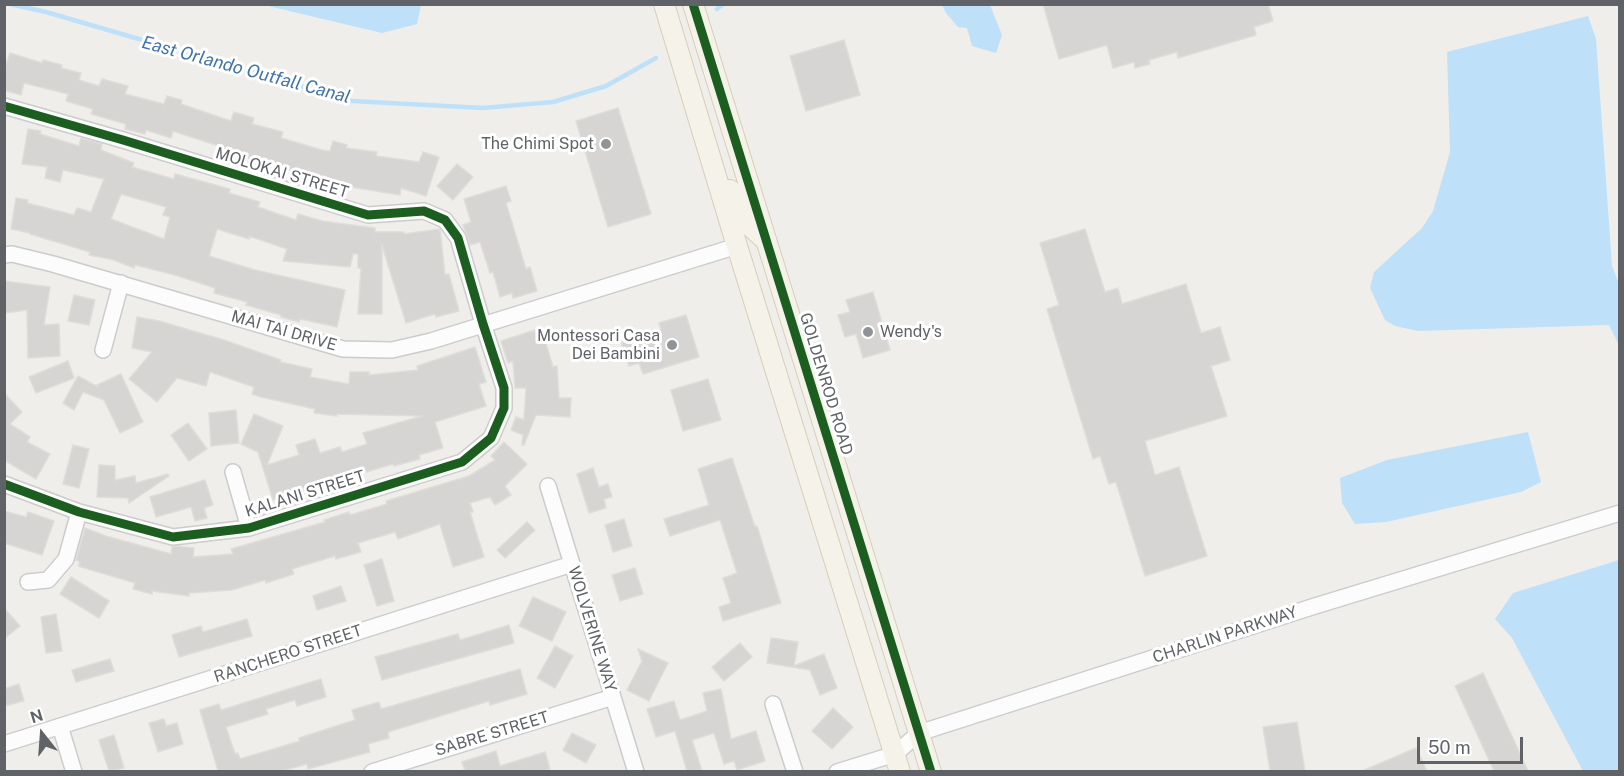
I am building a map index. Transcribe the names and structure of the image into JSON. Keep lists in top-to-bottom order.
{
  "streets": {
    "main road": ["GOLDENROD ROAD"],
    "street": [
      "MOLOKAI STREET",
      "MAI TAI DRIVE",
      "KALANI STREET",
      "WOLVERINE WAY",
      "CHARLIN PARKWAY",
      "RANCHERO STREET",
      "SABRE STREET"
    ]
  },
  "crossings": [
    ["MOLOKAI STREET", "MAI TAI DRIVE"],
    ["MOLOKAI STREET", "KALANI STREET"],
    ["MAI TAI DRIVE", "KALANI STREET"],
    ["GOLDENROD ROAD", "CHARLIN PARKWAY"],
    ["WOLVERINE WAY", "RANCHERO STREET"],
    ["WOLVERINE WAY", "SABRE STREET"]
  ],
  "water": ["East Orlando Outfall Canal"],
  "places": ["The Chimi Spot", "Wendy's", "Montessori Casa Dei Bambini"],
  "scale_bar": "50 m",
  "north": "top"
}
